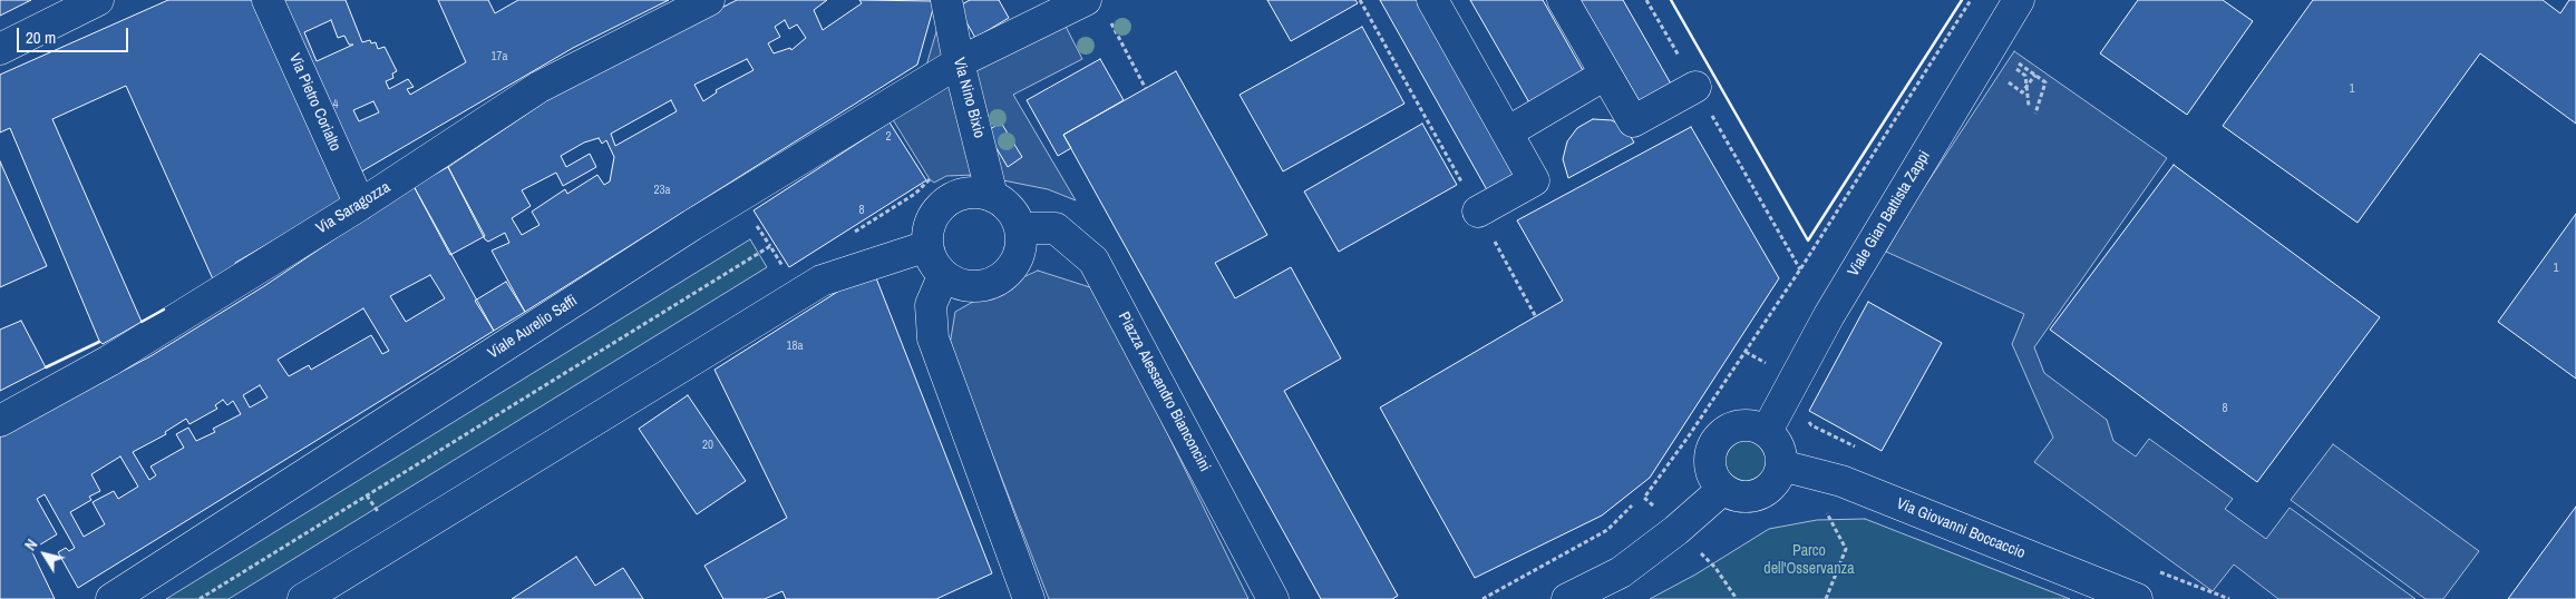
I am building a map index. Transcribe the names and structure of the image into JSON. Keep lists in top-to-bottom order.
{
  "streets": {
    "street": [
      "Via Nino Bixio",
      "Via Pietro Corialto",
      "Via Saragozza",
      "Viale Gian Battista Zappi",
      "Viale Aurelio Saffi",
      "Piazza Alessandro Bianconcini",
      "Via Giovanni Boccaccio"
    ]
  },
  "crossings": [
    ["Via Nino Bixio", "Viale Aurelio Saffi"],
    ["Via Nino Bixio", "Piazza Alessandro Bianconcini"],
    ["Via Pietro Corialto", "Via Saragozza"],
    ["Viale Gian Battista Zappi", "Via Giovanni Boccaccio"]
  ],
  "parks": ["Parco dell'Osservanza"],
  "house_numbers": [
    "17a",
    "1",
    "4",
    "2",
    "23a",
    "8",
    "1",
    "18a",
    "8",
    "20"
  ],
  "scale_bar": "20 m",
  "north": "top left"
}
